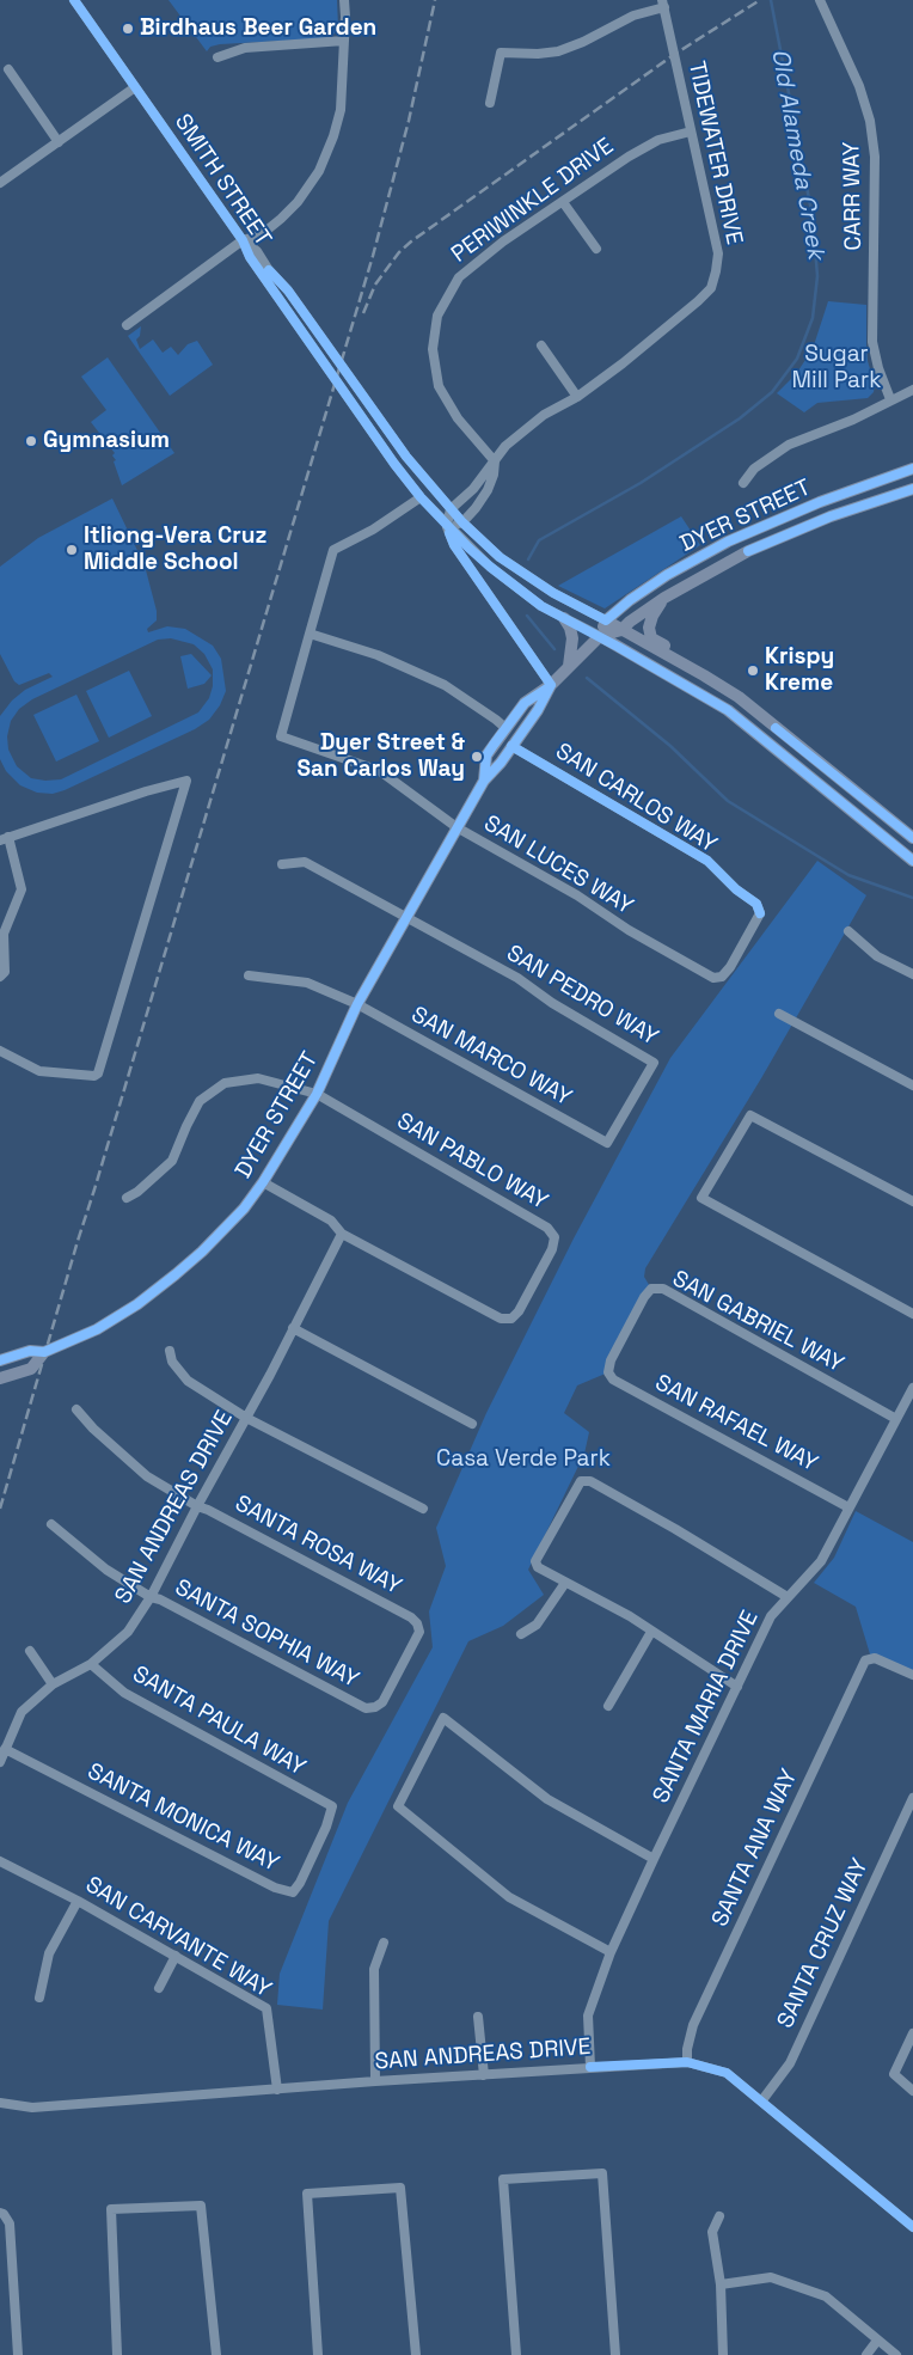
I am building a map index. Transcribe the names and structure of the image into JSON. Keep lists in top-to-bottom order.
{
  "streets": {
    "main road": ["DYER STREET"],
    "street": [
      "TIDEWATER DRIVE",
      "SMITH STREET",
      "CARR WAY",
      "PERIWINKLE DRIVE",
      "SAN CARLOS WAY",
      "SAN LUCES WAY",
      "SAN PEDRO WAY",
      "SAN MARCO WAY",
      "SAN PABLO WAY",
      "SAN GABRIEL WAY",
      "SAN RAFAEL WAY",
      "SAN ANDREAS DRIVE",
      "SANTA ROSA WAY",
      "SANTA SOPHIA WAY",
      "SANTA MARIA DRIVE",
      "SANTA PAULA WAY",
      "SANTA MONICA WAY",
      "SANTA ANA WAY",
      "SAN CARVANTE WAY",
      "SANTA CRUZ WAY"
    ]
  },
  "crossings": [
    ["TIDEWATER DRIVE", "SMITH STREET"],
    ["TIDEWATER DRIVE", "PERIWINKLE DRIVE"],
    ["SMITH STREET", "DYER STREET"],
    ["DYER STREET", "SAN CARLOS WAY"],
    ["DYER STREET", "SAN LUCES WAY"],
    ["DYER STREET", "SAN PEDRO WAY"],
    ["DYER STREET", "SAN MARCO WAY"],
    ["DYER STREET", "SAN PABLO WAY"],
    ["SAN CARLOS WAY", "SAN LUCES WAY"],
    ["SAN PEDRO WAY", "SAN MARCO WAY"],
    ["SAN PABLO WAY", "SAN ANDREAS DRIVE"],
    ["SAN GABRIEL WAY", "SAN RAFAEL WAY"],
    ["SAN GABRIEL WAY", "SANTA MARIA DRIVE"],
    ["SAN RAFAEL WAY", "SANTA MARIA DRIVE"],
    ["SAN ANDREAS DRIVE", "SANTA ROSA WAY"],
    ["SAN ANDREAS DRIVE", "SANTA SOPHIA WAY"],
    ["SAN ANDREAS DRIVE", "SANTA MARIA DRIVE"],
    ["SAN ANDREAS DRIVE", "SANTA PAULA WAY"],
    ["SAN ANDREAS DRIVE", "SANTA MONICA WAY"],
    ["SAN ANDREAS DRIVE", "SANTA ANA WAY"],
    ["SAN ANDREAS DRIVE", "SAN CARVANTE WAY"],
    ["SAN ANDREAS DRIVE", "SANTA CRUZ WAY"],
    ["SANTA ROSA WAY", "SANTA SOPHIA WAY"],
    ["SANTA PAULA WAY", "SANTA MONICA WAY"]
  ],
  "water": ["Old Alameda Creek"],
  "parks": ["Sugar Mill Park", "Casa Verde Park"],
  "places": [
    "Birdhaus Beer Garden",
    "Gymnasium",
    "Itliong-Vera Cruz Middle School",
    "Krispy Kreme",
    "Dyer Street & San Carlos Way"
  ]
}
